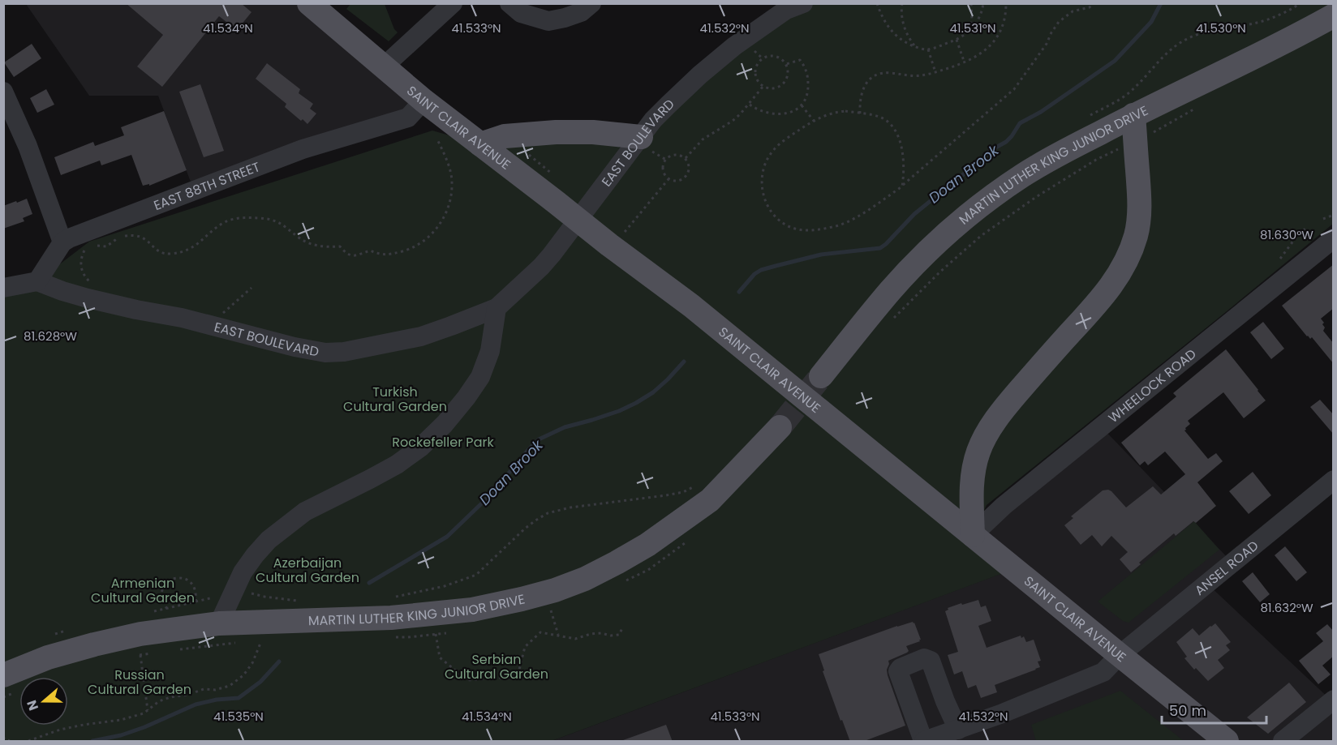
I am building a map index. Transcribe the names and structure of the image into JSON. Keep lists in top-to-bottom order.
{
  "streets": {
    "main road": ["SAINT CLAIR AVENUE", "MARTIN LUTHER KING JUNIOR DRIVE"],
    "street": [
      "EAST BOULEVARD",
      "EAST 88TH STREET",
      "WHEELOCK ROAD",
      "ANSEL ROAD"
    ]
  },
  "crossings": [
    ["SAINT CLAIR AVENUE", "EAST BOULEVARD"],
    ["SAINT CLAIR AVENUE", "EAST 88TH STREET"],
    ["SAINT CLAIR AVENUE", "WHEELOCK ROAD"],
    ["SAINT CLAIR AVENUE", "ANSEL ROAD"]
  ],
  "water": ["Doan Brook"],
  "parks": [
    "Turkish Cultural Garden",
    "Rockefeller Park",
    "Azerbaijan Cultural Garden",
    "Armenian Cultural Garden",
    "Serbian Cultural Garden",
    "Russian Cultural Garden"
  ],
  "scale_bar": "50 m",
  "north": "left",
  "coordinates": [
    "41.534°N",
    "41.533°N",
    "41.530°N",
    "41.532°N",
    "41.531°N",
    "81.630°W",
    "81.628°W",
    "81.632°W",
    "41.535°N"
  ]
}
